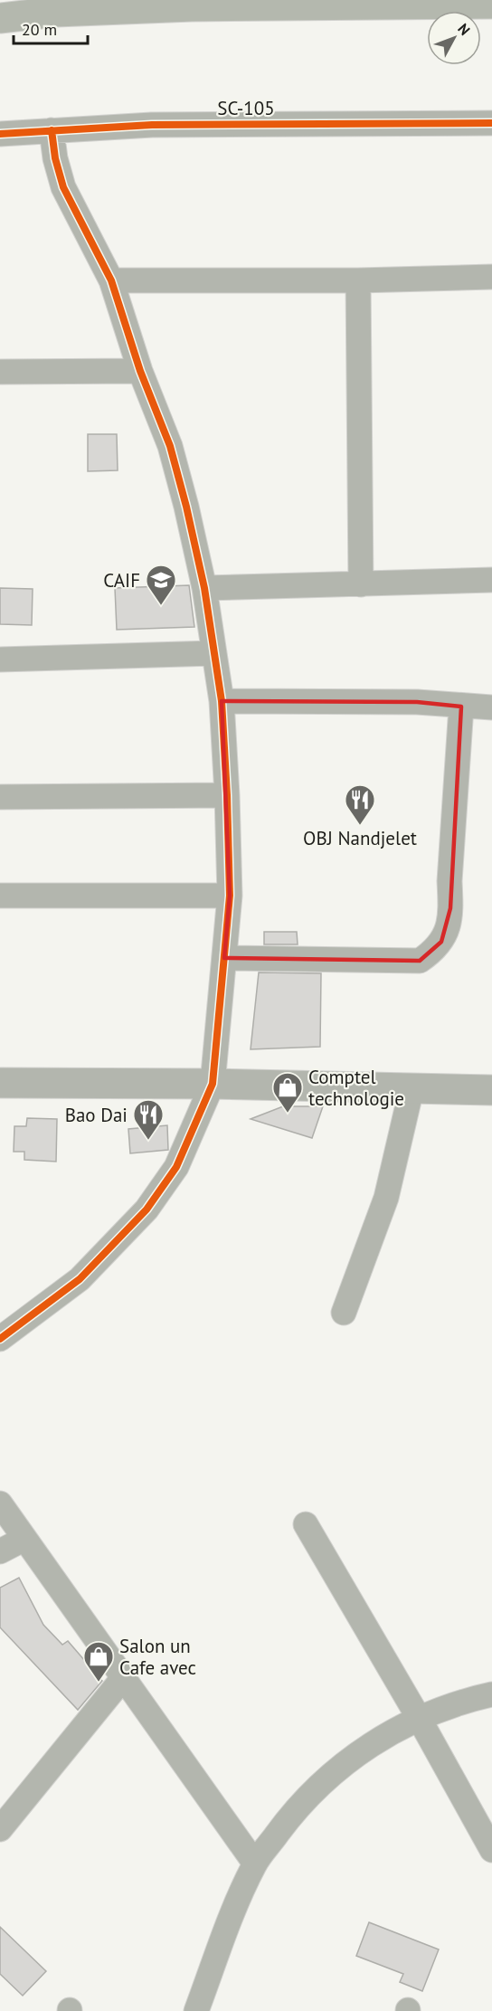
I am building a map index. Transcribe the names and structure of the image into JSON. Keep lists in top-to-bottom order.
{
  "streets": {
    "street": ["SC-105"]
  },
  "places": {
    "school or university": ["CAIF"],
    "restaurant": ["OBJ Nandjelet", "Bao Dai"],
    "shop": ["Comptel technologie", "Salon un Cafe avec"]
  },
  "scale_bar": "20 m",
  "north": "top right"
}
